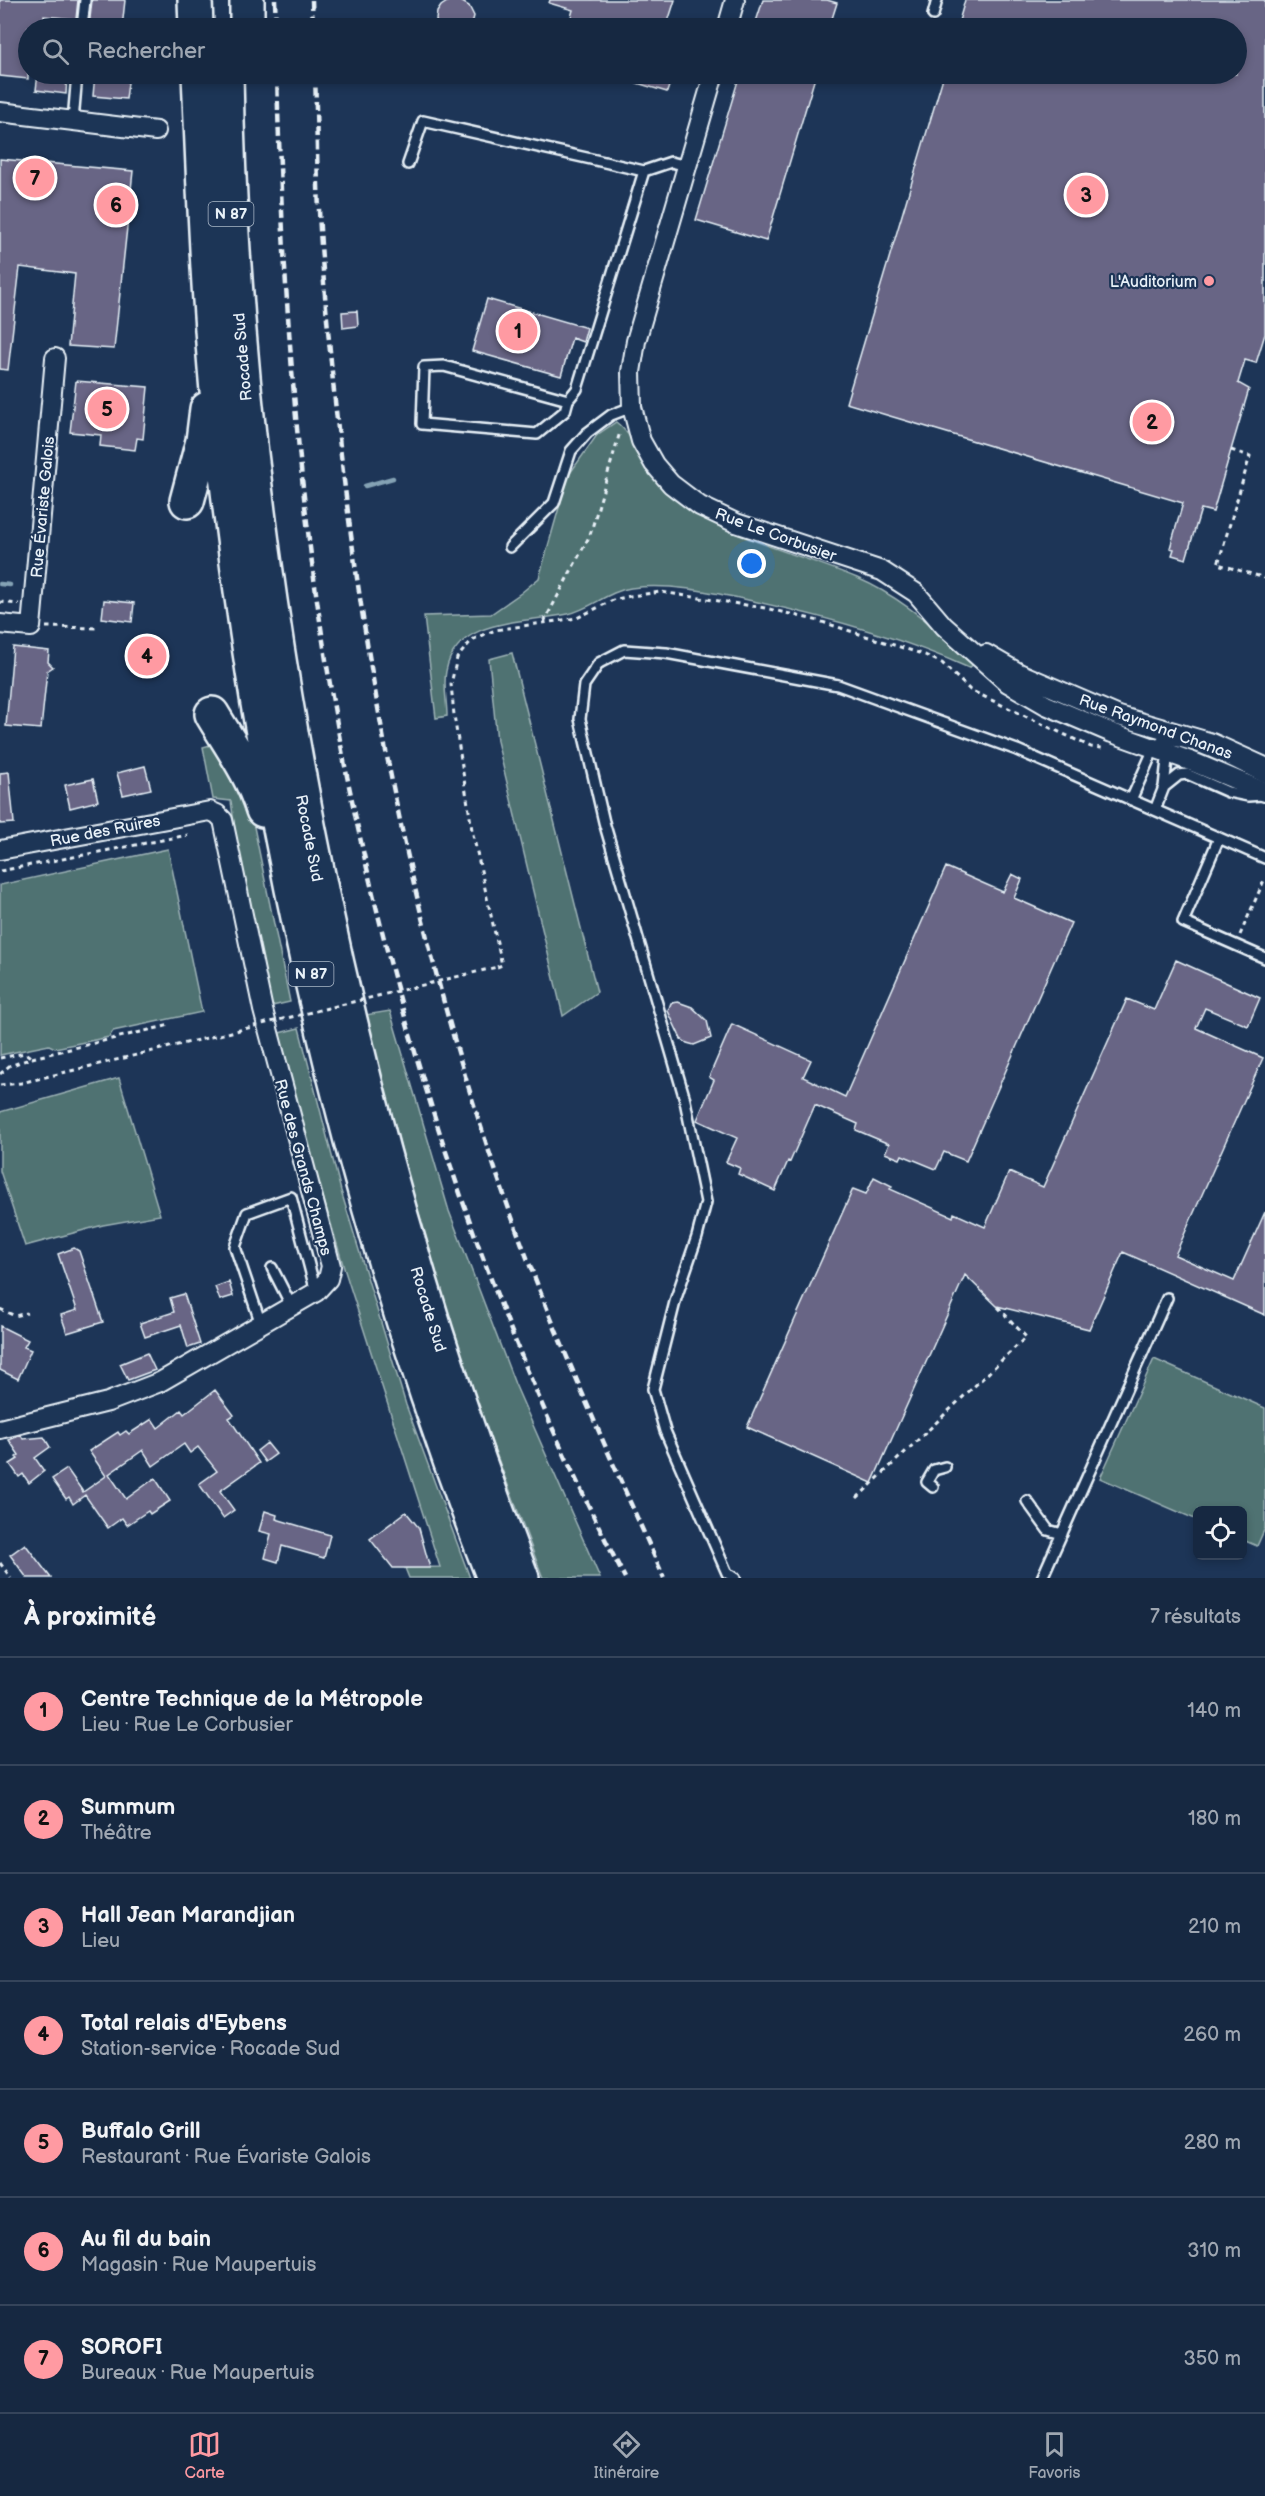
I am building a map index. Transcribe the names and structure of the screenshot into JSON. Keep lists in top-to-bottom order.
{
  "streets": {
    "highway": ["N 87", "Rocade Sud"],
    "street": [
      "Rue Évariste Galois",
      "Rue Le Corbusier",
      "Rue Raymond Chanas",
      "Rue des Ruires",
      "Rue des Grands Champs"
    ]
  },
  "crossings": [
    ["N 87", "Rocade Sud"],
    ["Rue Le Corbusier", "Rue Raymond Chanas"],
    ["Rue des Ruires", "Rue des Grands Champs"]
  ],
  "places": ["L'Auditorium"],
  "page": {
    "search": "Rechercher",
    "pins": [
      "7",
      "3",
      "6",
      "1",
      "5",
      "2",
      "4"
    ],
    "heading": ["À proximité", "7 résultats"],
    "list": [
      {
        "mark": "1",
        "name": "Centre Technique de la Métropole",
        "note": "Lieu · Rue Le Corbusier",
        "value": "140 m"
      },
      {
        "mark": "2",
        "name": "Summum",
        "note": "Théâtre",
        "value": "180 m"
      },
      {
        "mark": "3",
        "name": "Hall Jean Marandjian",
        "note": "Lieu",
        "value": "210 m"
      },
      {
        "mark": "4",
        "name": "Total relais d'Eybens",
        "note": "Station-service · Rocade Sud",
        "value": "260 m"
      },
      {
        "mark": "5",
        "name": "Buffalo Grill",
        "note": "Restaurant · Rue Évariste Galois",
        "value": "280 m"
      },
      {
        "mark": "6",
        "name": "Au fil du bain",
        "note": "Magasin · Rue Maupertuis",
        "value": "310 m"
      },
      {
        "mark": "7",
        "name": "SOROFI",
        "note": "Bureaux · Rue Maupertuis",
        "value": "350 m"
      }
    ],
    "nav": ["Carte", "Itinéraire", "Favoris"]
  }
}
